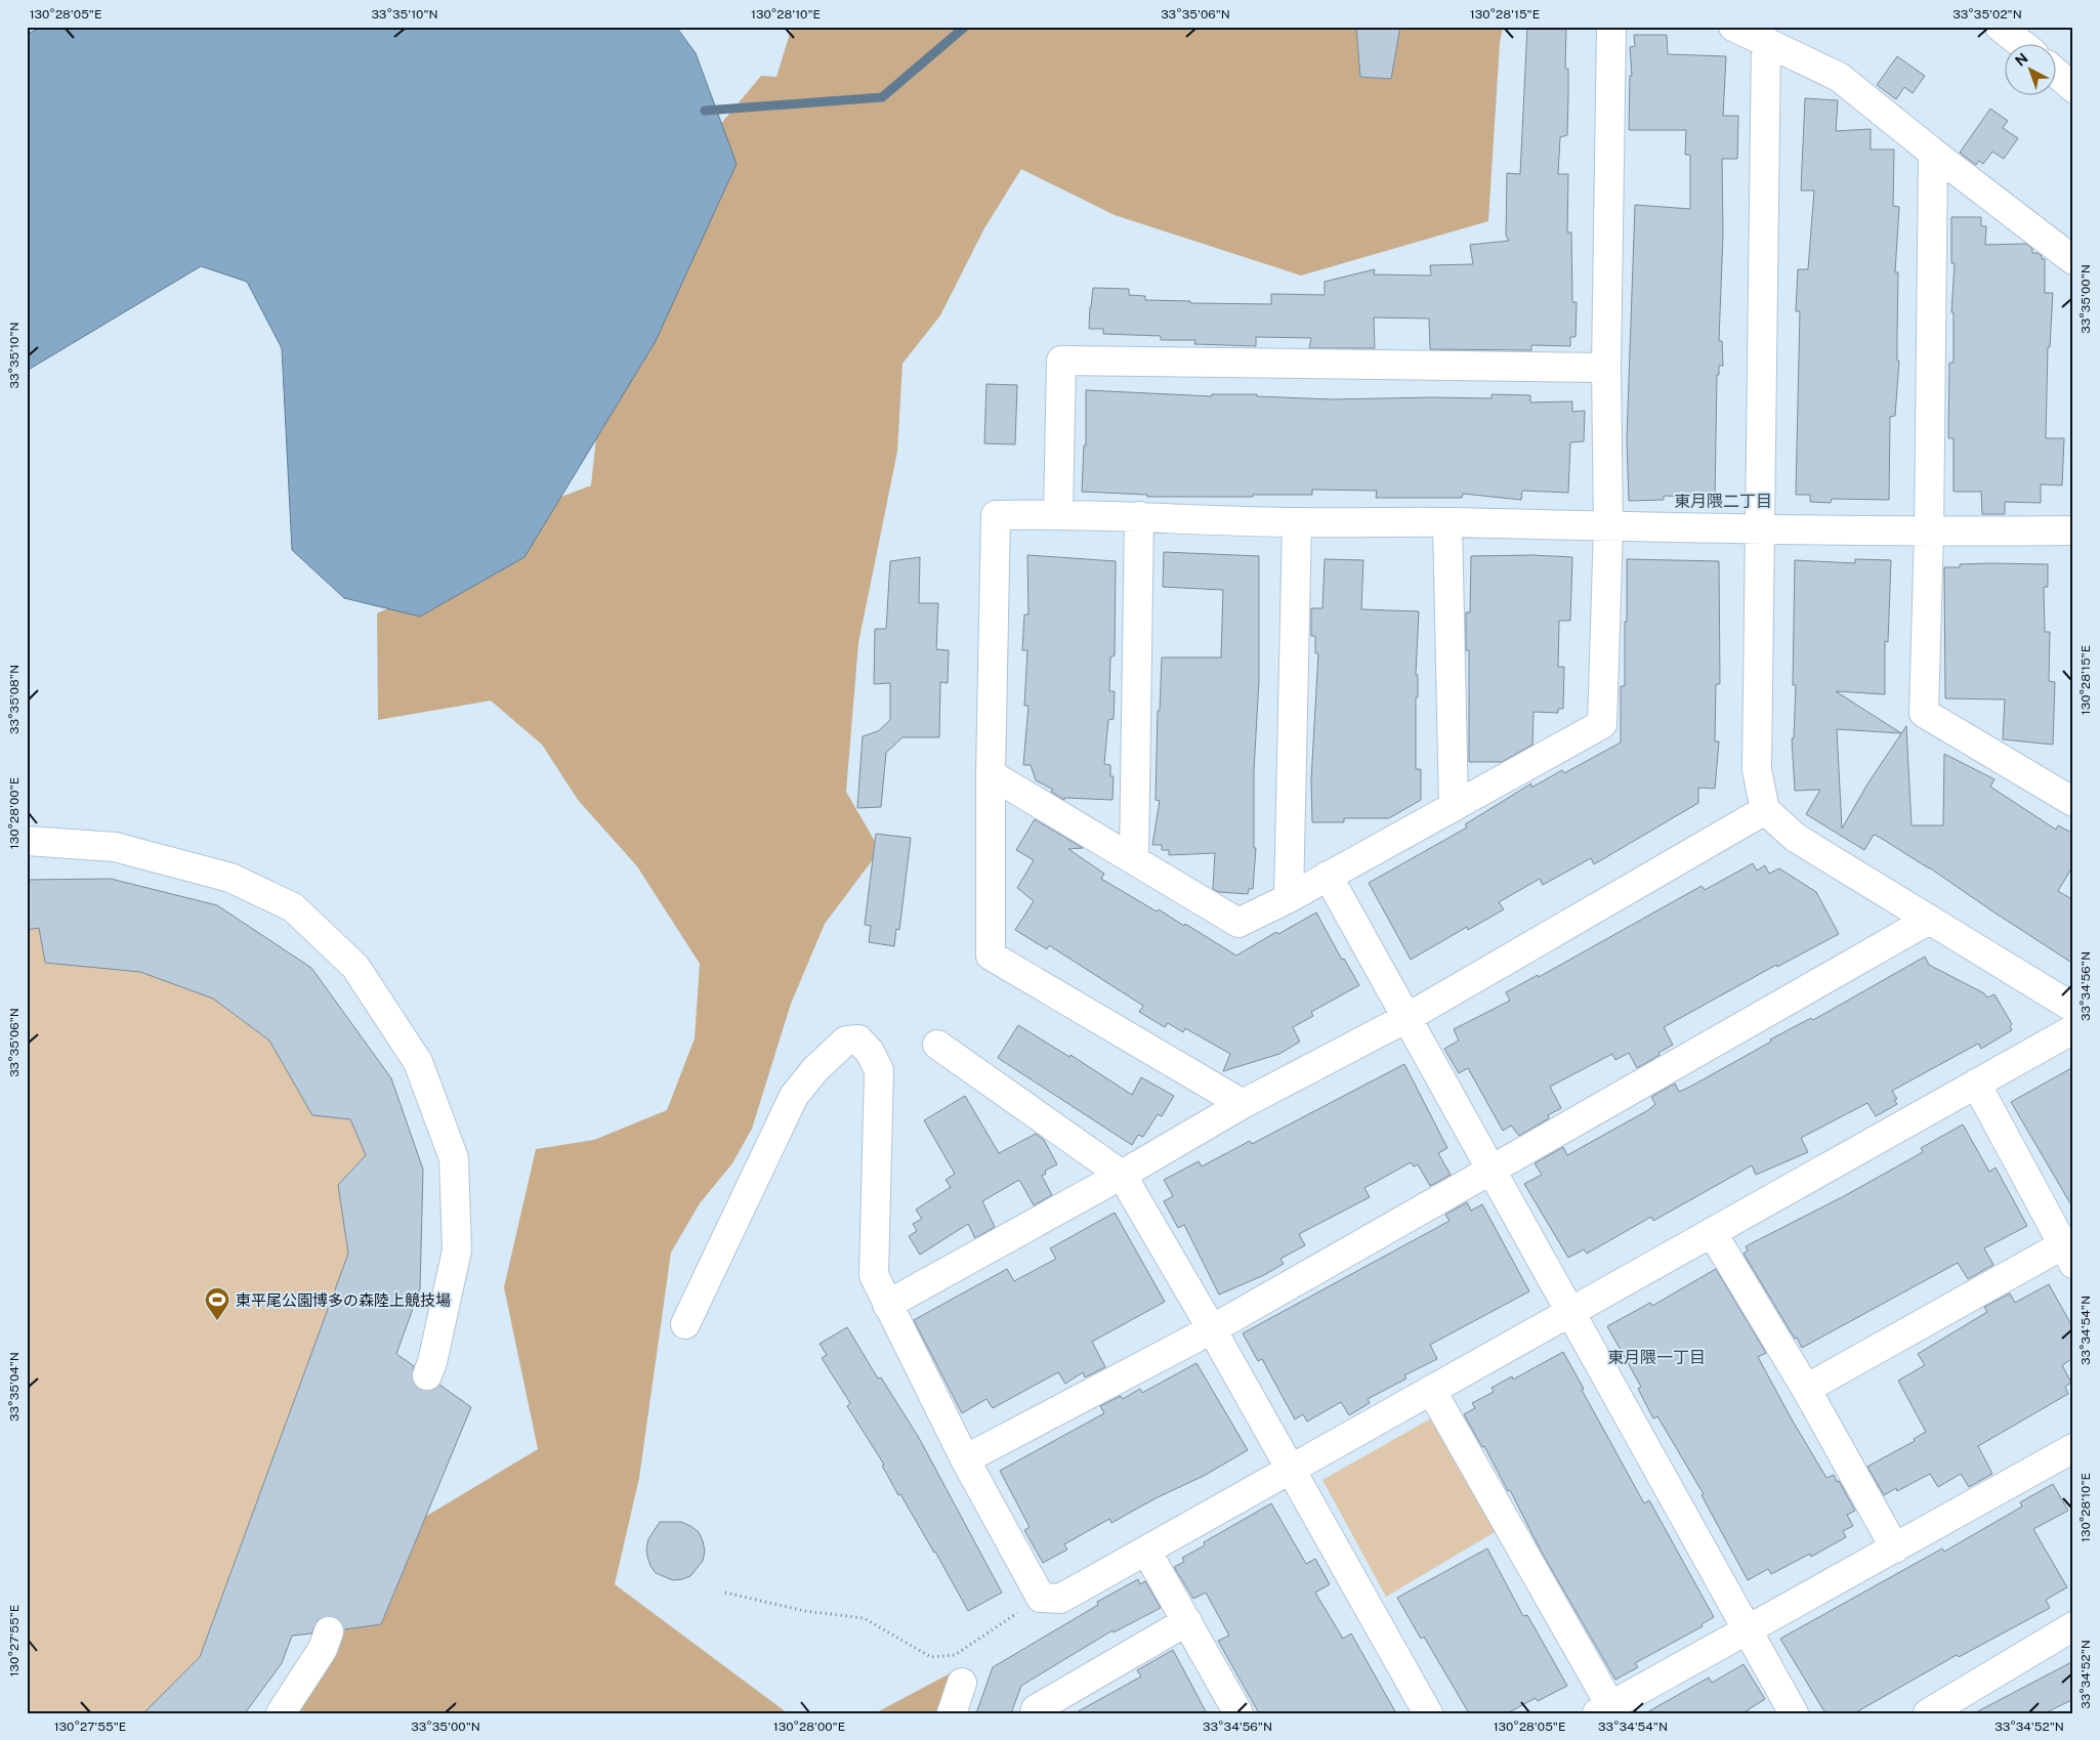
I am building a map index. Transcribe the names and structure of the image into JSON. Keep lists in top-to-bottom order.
{
  "districts": ["東月隈二丁目", "東月隈一丁目"],
  "places": {
    "sports": ["東平尾公園博多の森陸上競技場"]
  },
  "north": "top left",
  "coordinates": [
    "130°28'05\"E",
    "33°35'10\"N",
    "130°28'10\"E",
    "33°35'06\"N",
    "130°28'15\"E",
    "33°35'02\"N",
    "33°35'00\"N",
    "33°35'08\"N",
    "130°28'00\"E",
    "33°34'56\"N",
    "33°34'54\"N",
    "33°35'04\"N",
    "130°27'55\"E",
    "33°34'52\"N"
  ]
}
